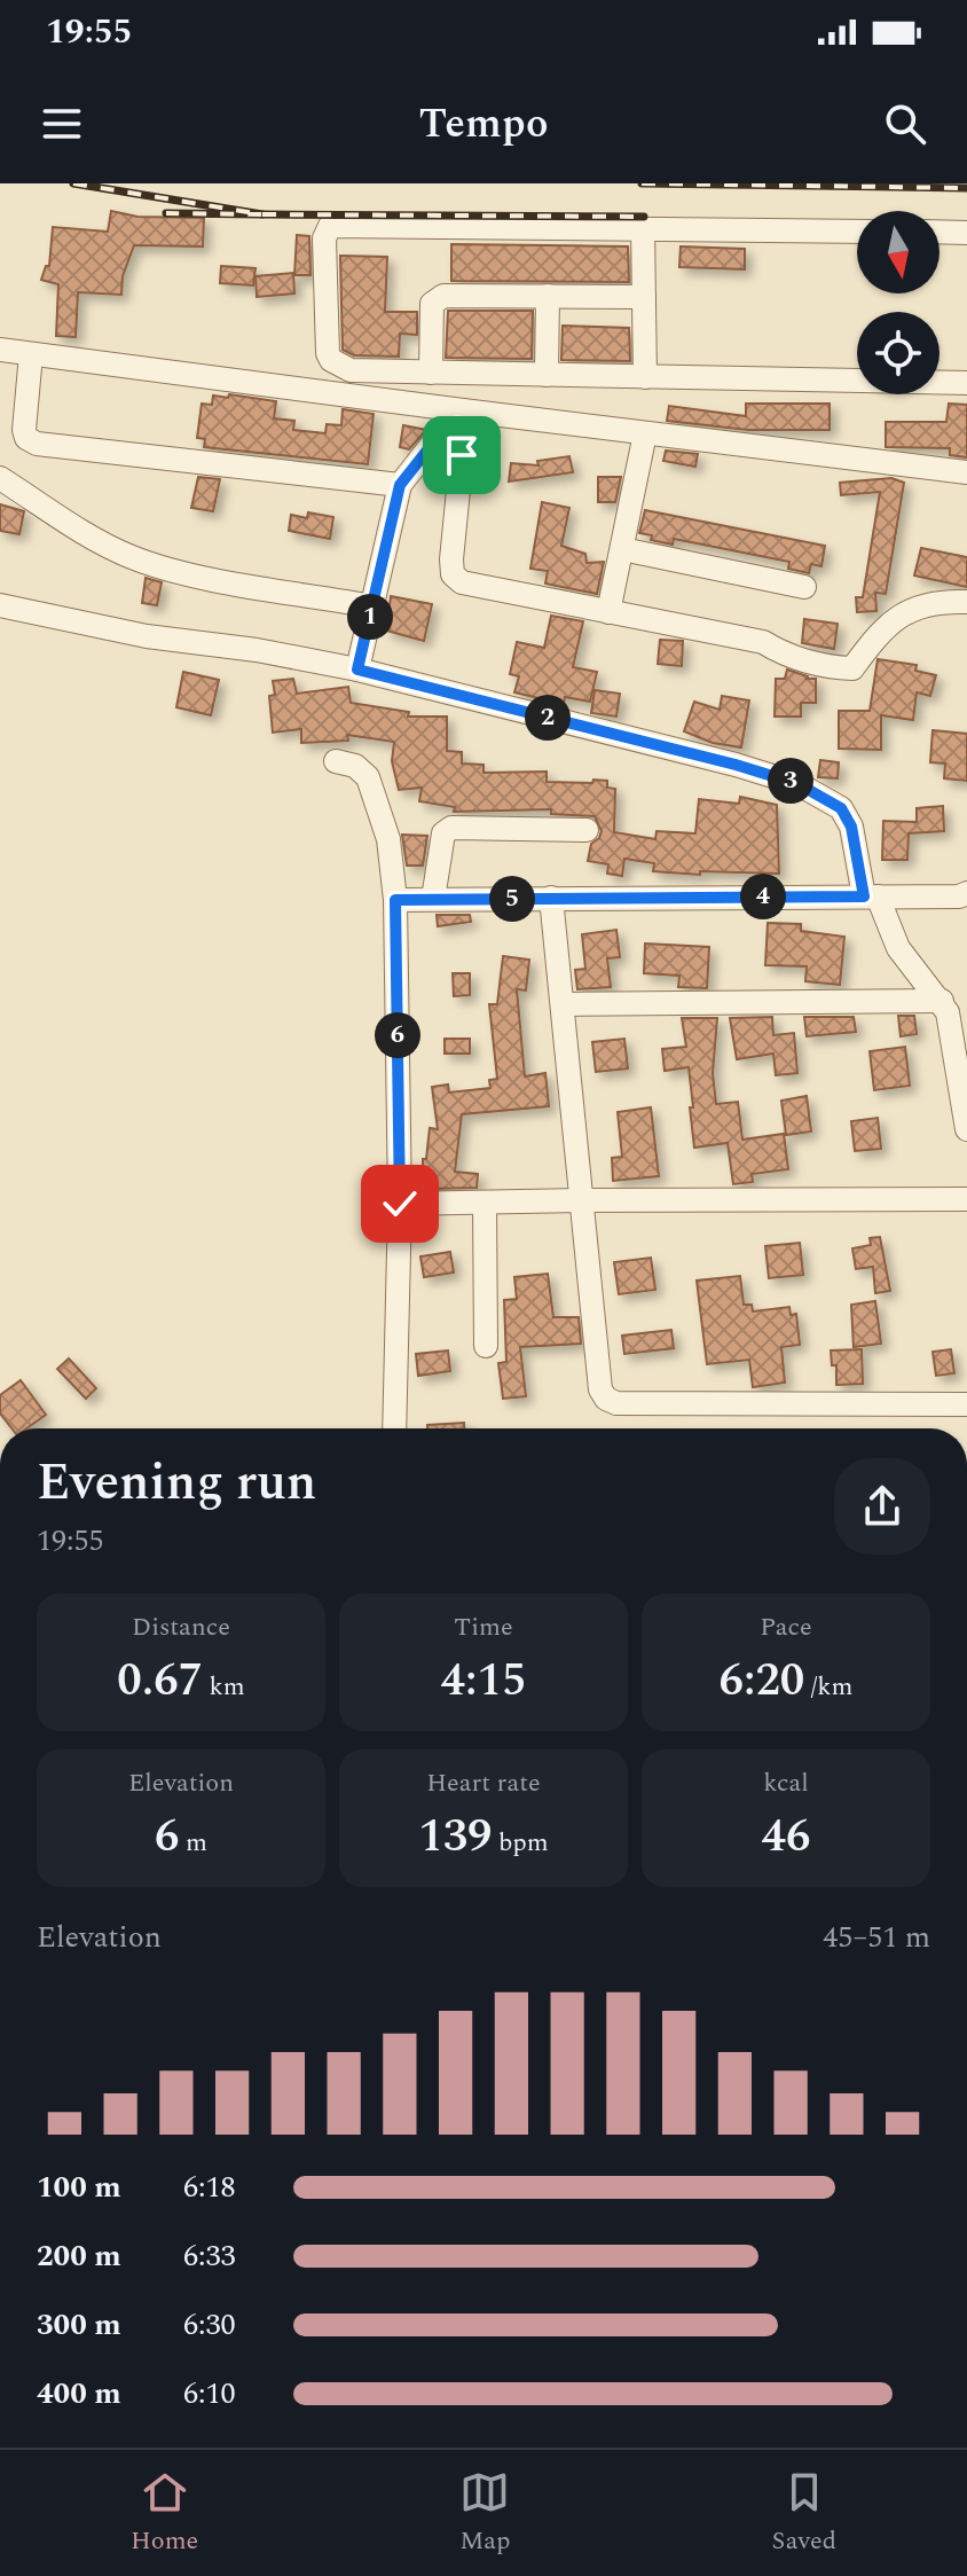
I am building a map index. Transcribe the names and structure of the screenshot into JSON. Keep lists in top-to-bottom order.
{
  "north": "bottom",
  "page": {
    "status": "19:55",
    "header": "Tempo",
    "pins": [
      "1",
      "2",
      "3",
      "4",
      "5",
      "6"
    ],
    "heading": ["Evening run", "19:55"],
    "stats": [
      ["Distance", "0.67 km"],
      ["Time", "4:15"],
      ["Pace", "6:20 /km"],
      ["Elevation", "6 m"],
      ["Heart rate", "139 bpm"],
      ["kcal", "46"]
    ],
    "chart": ["Elevation", "45–51 m"],
    "list": [
      {
        "name": "100 m",
        "note": "6:18"
      },
      {
        "name": "200 m",
        "note": "6:33"
      },
      {
        "name": "300 m",
        "note": "6:30"
      },
      {
        "name": "400 m",
        "note": "6:10"
      }
    ],
    "tabs": ["Home", "Map", "Saved"]
  }
}
